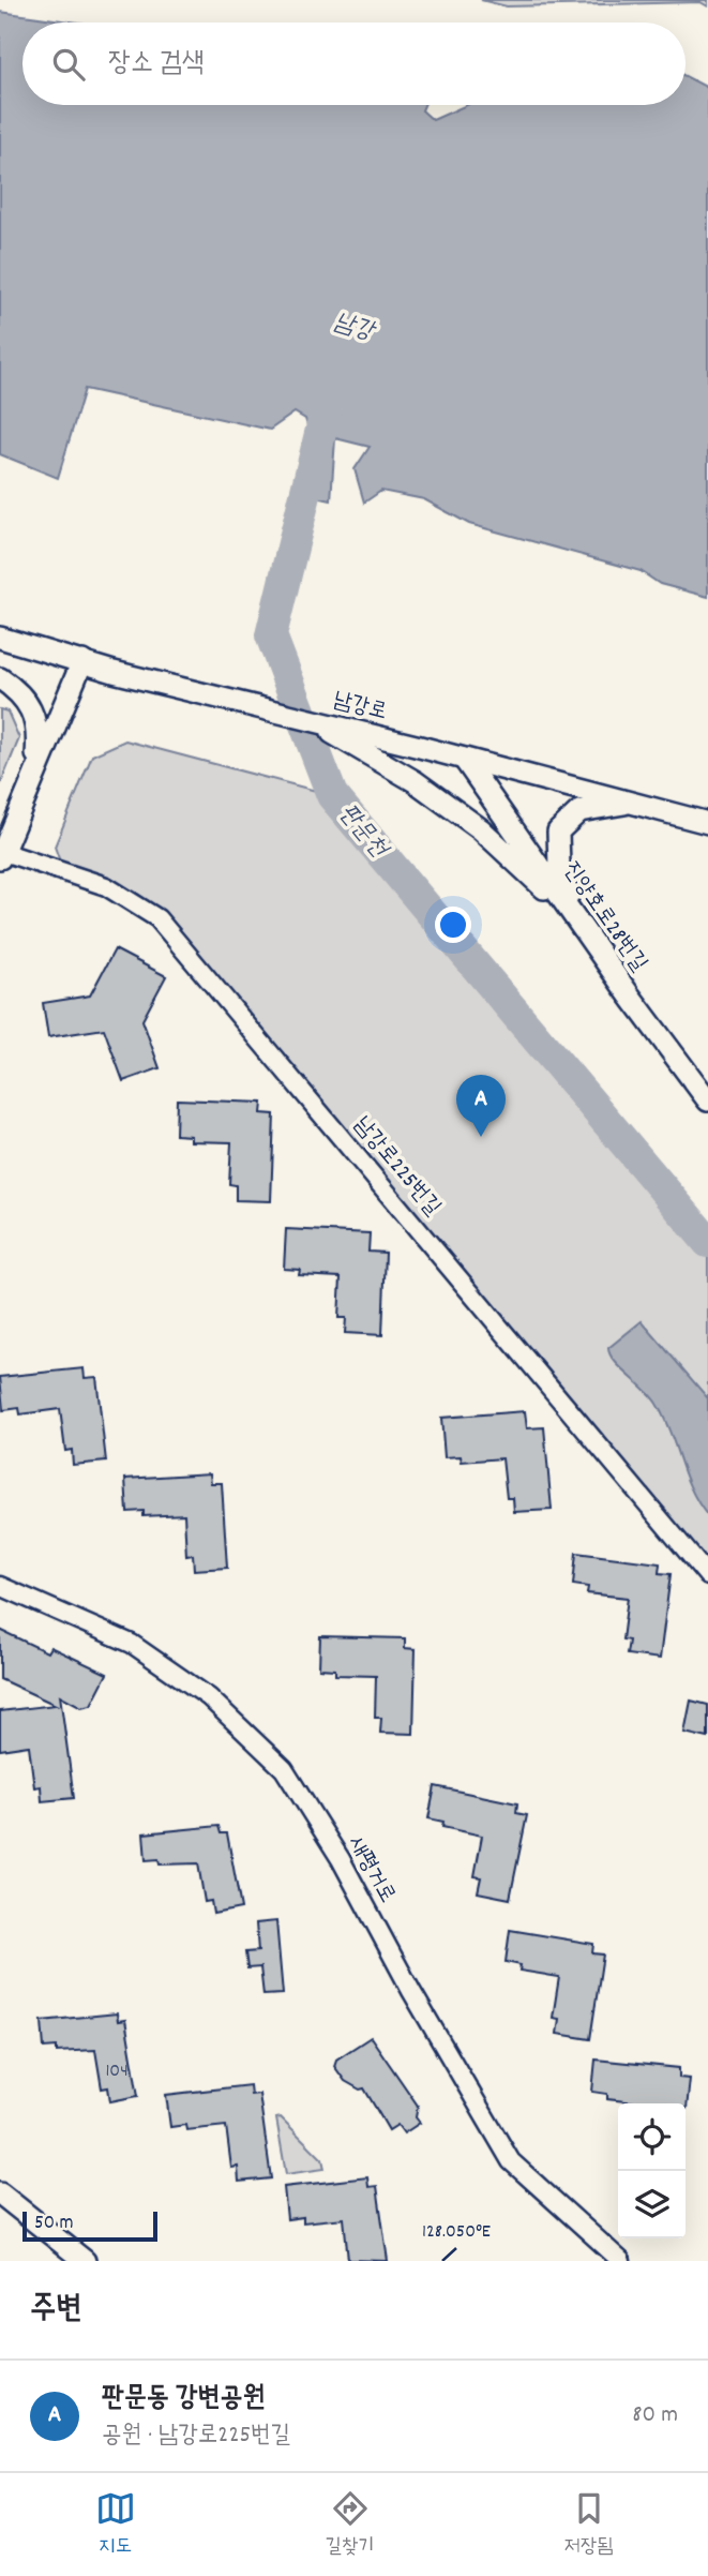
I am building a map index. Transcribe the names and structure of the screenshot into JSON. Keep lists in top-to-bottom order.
{
  "streets": {
    "street": [
      "남강로",
      "진양호로28번길",
      "남강로225번길",
      "새평거로"
    ]
  },
  "crossings": [
    ["남강로", "진양호로28번길"],
    ["남강로", "남강로225번길"]
  ],
  "water": ["남강", "판문천"],
  "house_numbers": ["104"],
  "scale_bar": "50 m",
  "page": {
    "search": "장소 검색",
    "pins": "A",
    "scale": "50 m",
    "heading": "주변",
    "list": [
      {
        "mark": "A",
        "name": "판문동 강변공원",
        "note": "공원 · 남강로225번길",
        "value": "80 m"
      }
    ],
    "nav": ["지도", "길찾기", "저장됨"]
  },
  "coordinates": ["128.050°E"]
}
